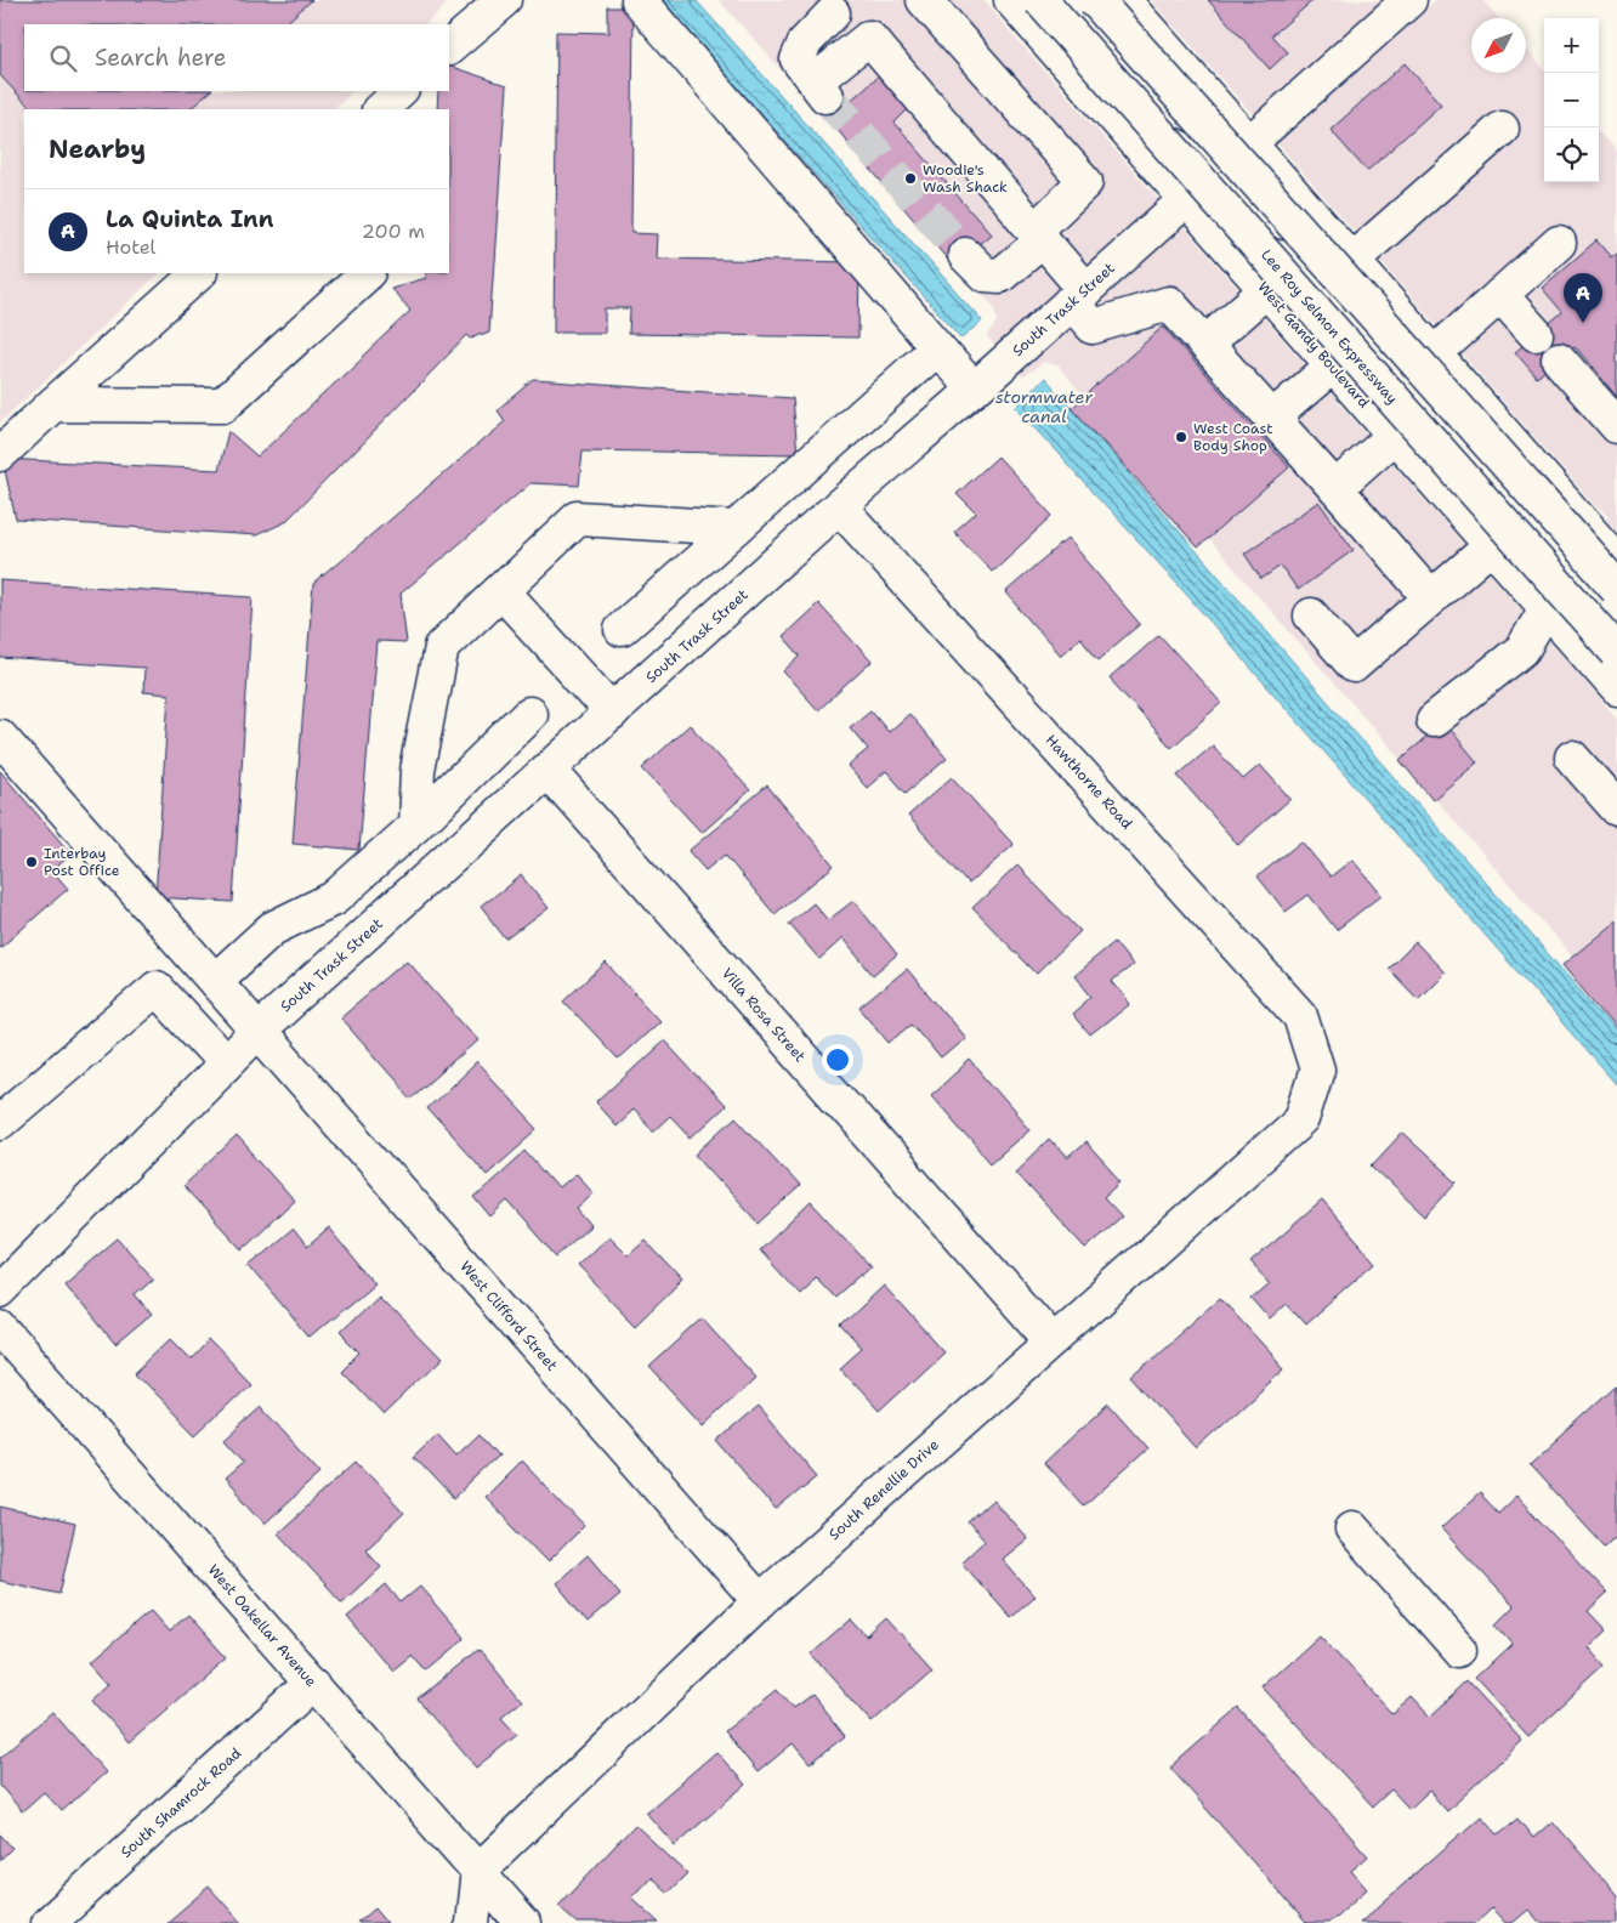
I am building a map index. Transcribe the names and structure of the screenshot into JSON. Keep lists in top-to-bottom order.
{
  "streets": {
    "main road": [
      "South Trask Street",
      "Lee Roy Selmon Expressway",
      "West Gandy Boulevard",
      "Hawthorne Road",
      "Villa Rosa Street",
      "West Clifford Street",
      "South Renellie Drive",
      "West Oakellar Avenue",
      "South Shamrock Road"
    ]
  },
  "crossings": [
    ["South Trask Street", "West Gandy Boulevard"],
    ["South Trask Street", "Hawthorne Road"],
    ["South Trask Street", "Villa Rosa Street"],
    ["South Trask Street", "West Clifford Street"],
    ["Hawthorne Road", "South Renellie Drive"],
    ["Villa Rosa Street", "South Renellie Drive"],
    ["West Clifford Street", "South Renellie Drive"],
    ["South Renellie Drive", "West Oakellar Avenue"],
    ["West Oakellar Avenue", "South Shamrock Road"]
  ],
  "water": ["stormwater canal"],
  "places": ["Woodie's Wash Shack", "West Coast Body Shop", "Interbay Post Office"],
  "north": "bottom left",
  "page": {
    "map_buttons": ["+", "−"],
    "search": "Search here",
    "heading": "Nearby",
    "list": [
      {
        "mark": "A",
        "name": "La Quinta Inn",
        "note": "Hotel",
        "value": "200 m"
      }
    ],
    "pins": "A"
  }
}
